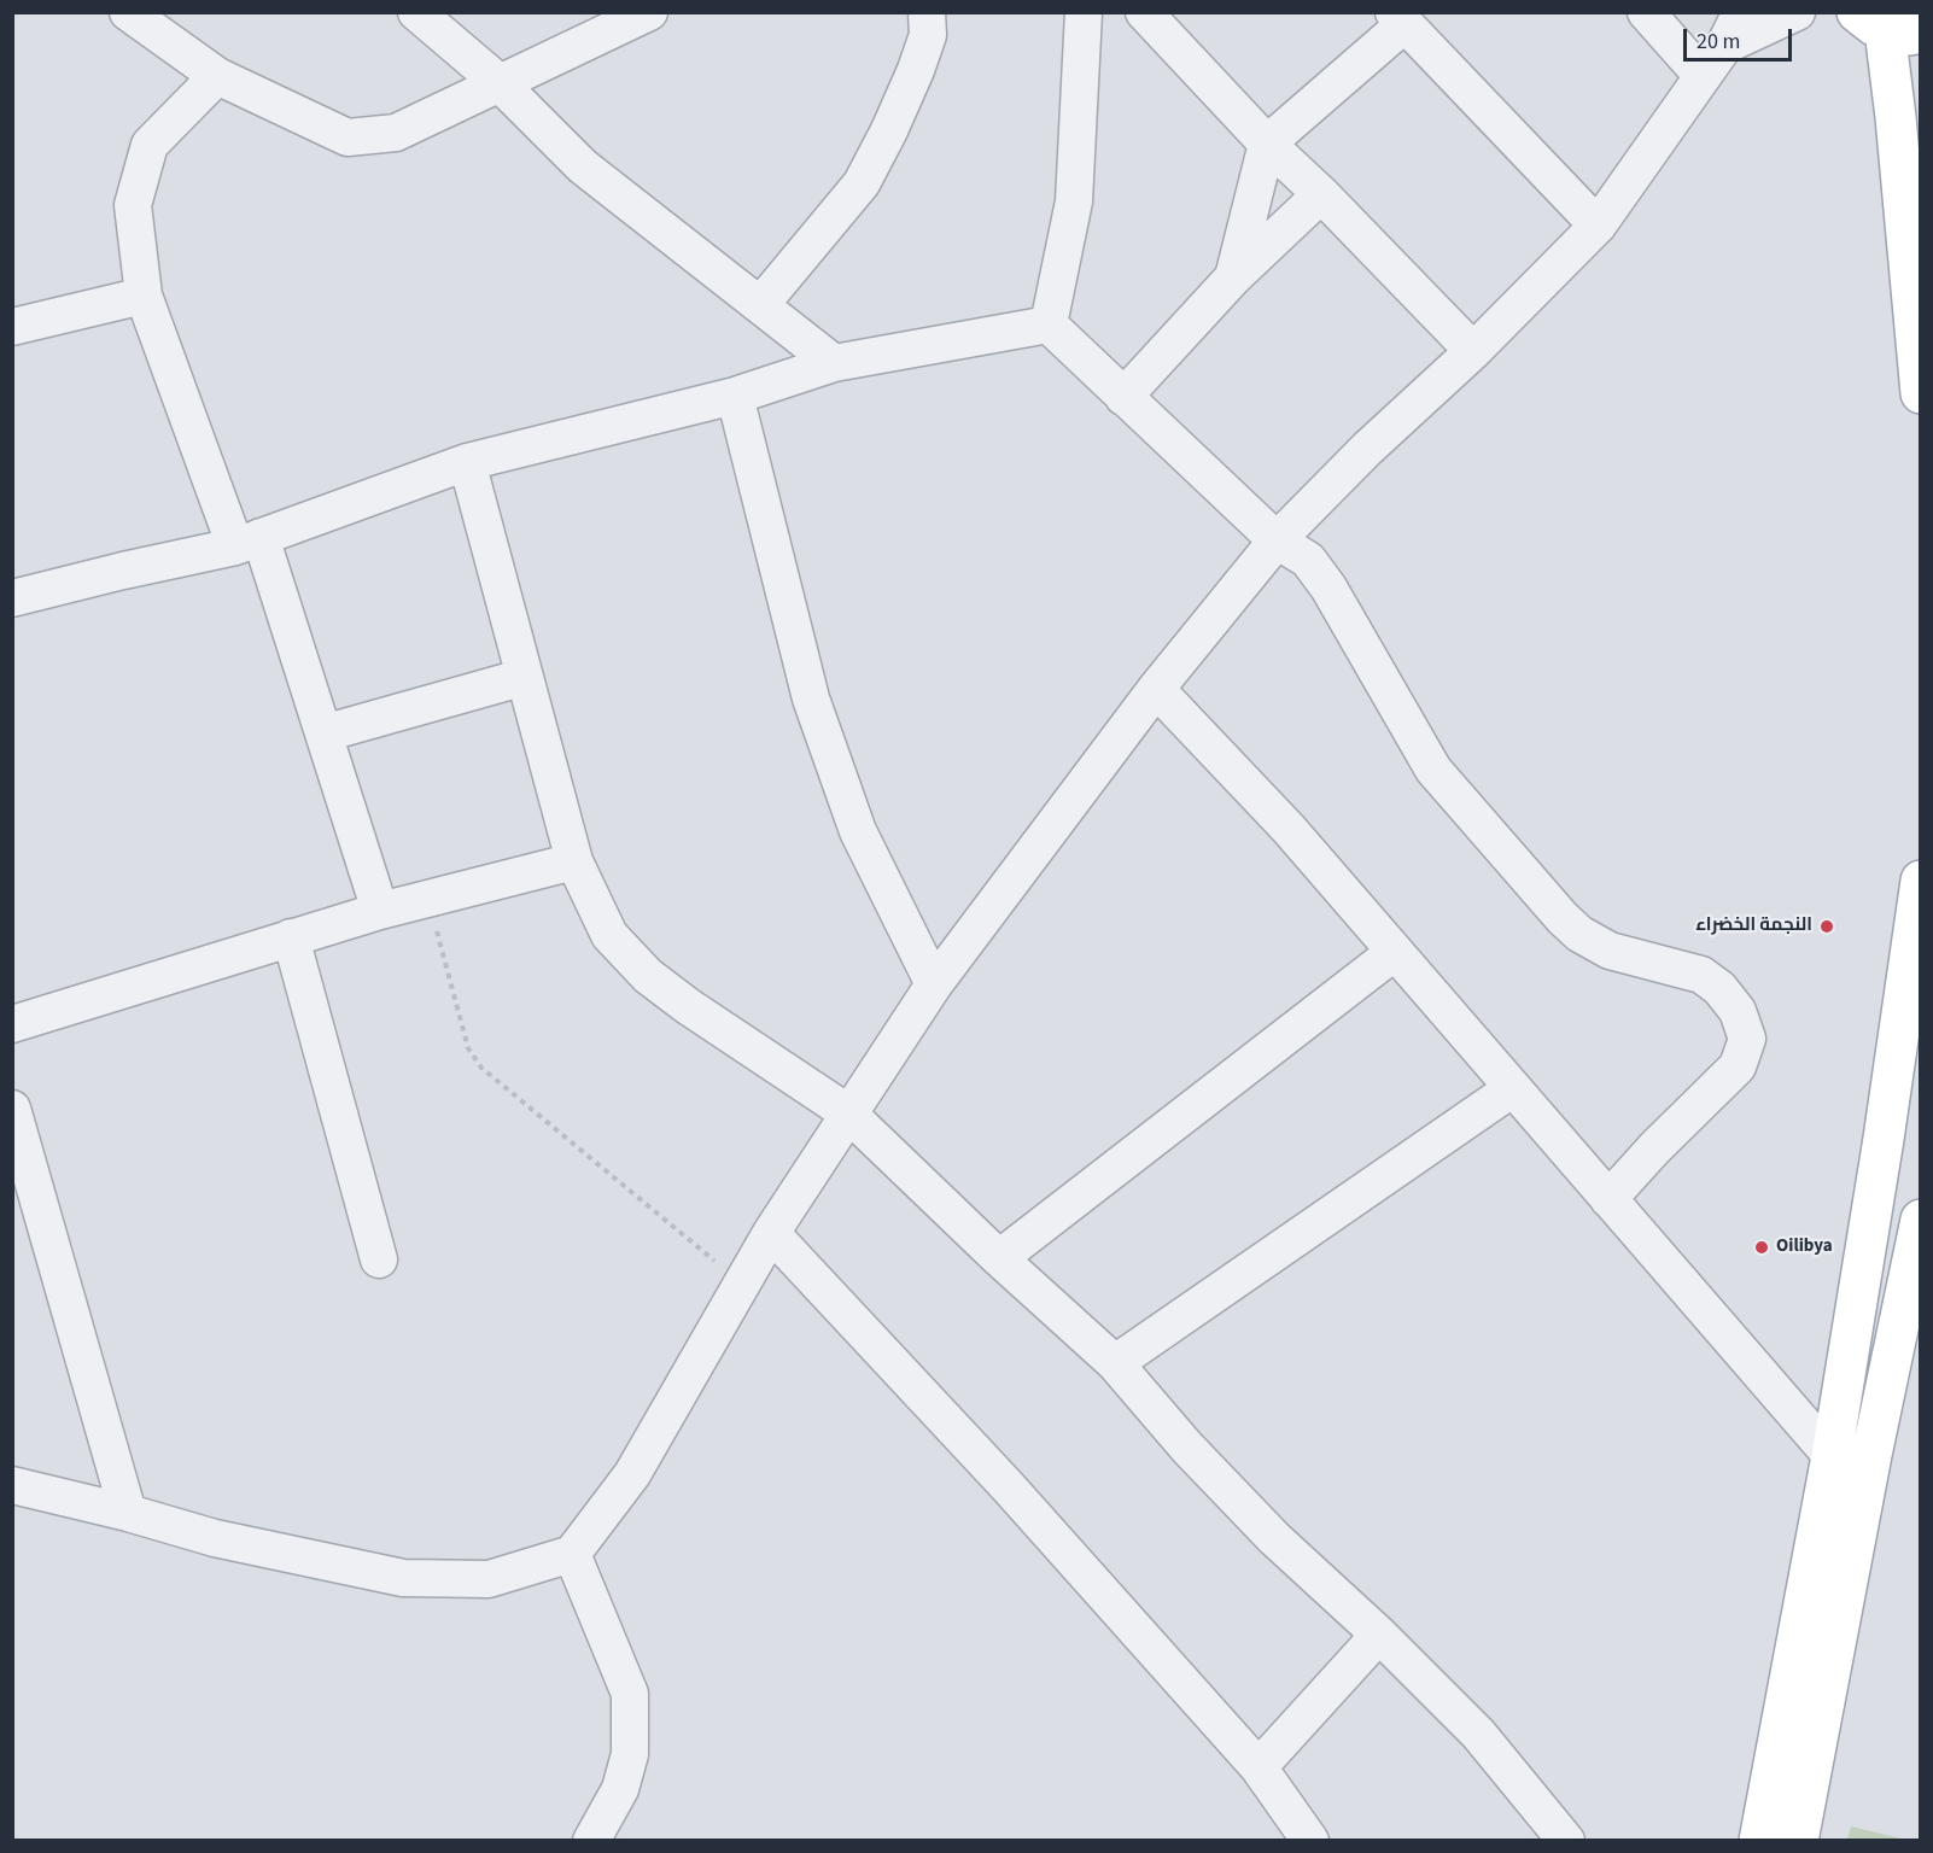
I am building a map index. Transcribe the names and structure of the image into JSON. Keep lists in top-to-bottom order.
{
  "places": ["النجمة الخضراء", "Oilibya"],
  "scale_bar": "20 m"
}
